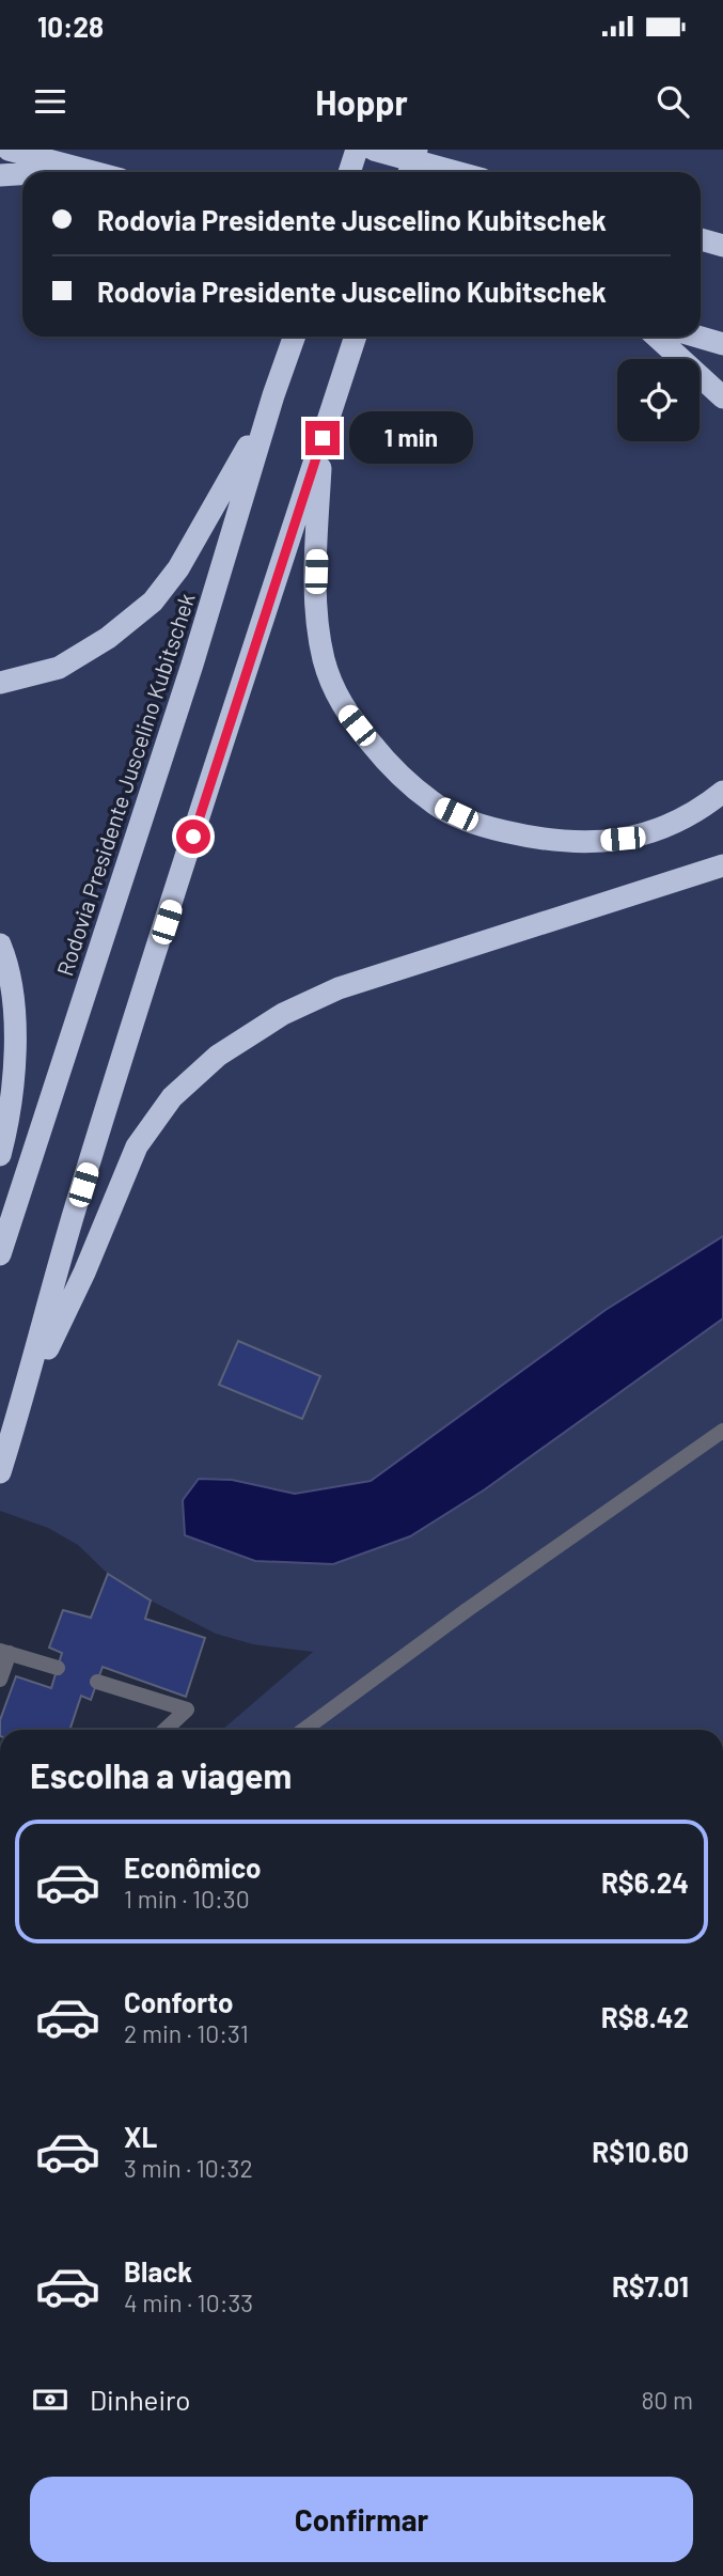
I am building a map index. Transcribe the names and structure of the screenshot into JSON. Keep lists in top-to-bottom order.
{
  "streets": {
    "highway": ["Rodovia Presidente Juscelino Kubitschek"]
  },
  "page": {
    "status": "10:28",
    "header": "Hoppr",
    "banner": ["Rodovia Presidente Juscelino Kubitschek", "Rodovia Presidente Juscelino Kubitschek"],
    "bubble": "1 min",
    "heading": "Escolha a viagem",
    "list": [
      {
        "name": "Econômico",
        "note": "1 min · 10:30",
        "value": "R$6.24"
      },
      {
        "name": "Conforto",
        "note": "2 min · 10:31",
        "value": "R$8.42"
      },
      {
        "name": "XL",
        "note": "3 min · 10:32",
        "value": "R$10.60"
      },
      {
        "name": "Black",
        "note": "4 min · 10:33",
        "value": "R$7.01"
      }
    ],
    "pay": ["Dinheiro", "80 m"],
    "buttons": "Confirmar"
  }
}
